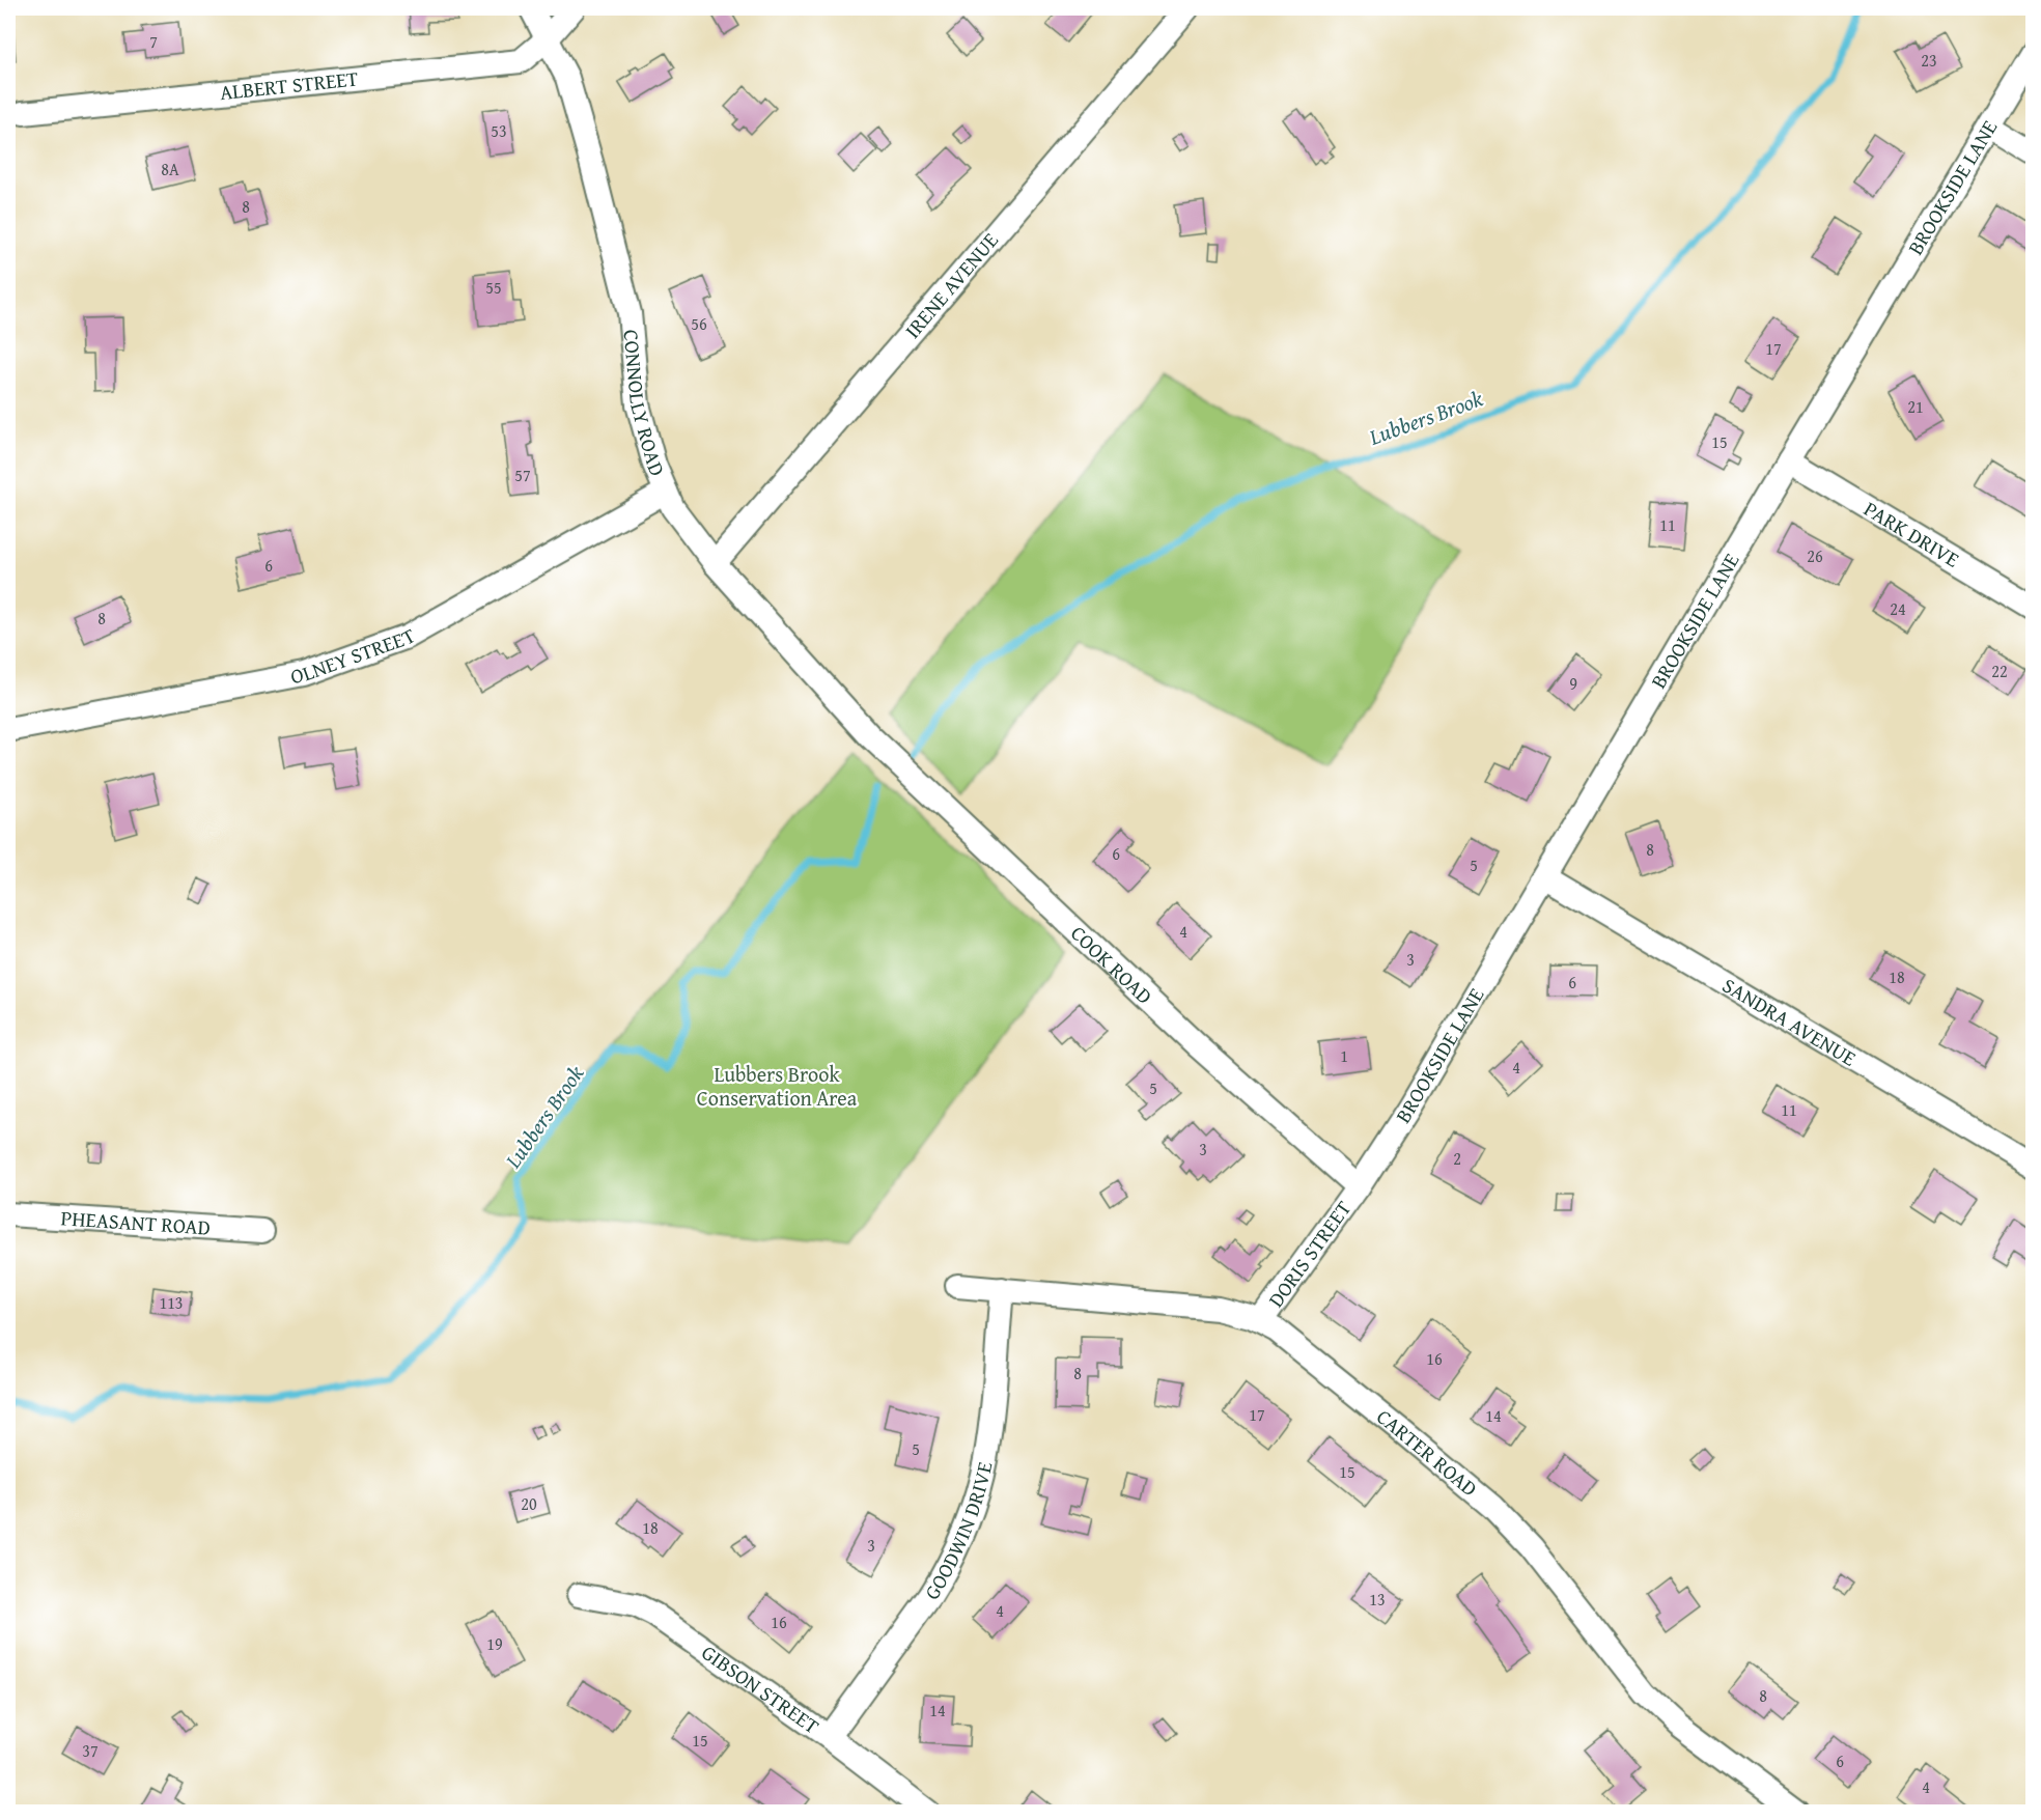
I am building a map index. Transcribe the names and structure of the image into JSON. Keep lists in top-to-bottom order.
{
  "streets": {
    "street": [
      "ALBERT STREET",
      "BROOKSIDE LANE",
      "IRENE AVENUE",
      "CONNOLLY ROAD",
      "PARK DRIVE",
      "OLNEY STREET",
      "COOK ROAD",
      "SANDRA AVENUE",
      "PHEASANT ROAD",
      "DORIS STREET",
      "CARTER ROAD",
      "GOODWIN DRIVE",
      "GIBSON STREET"
    ]
  },
  "crossings": [
    ["ALBERT STREET", "CONNOLLY ROAD"],
    ["BROOKSIDE LANE", "PARK DRIVE"],
    ["BROOKSIDE LANE", "COOK ROAD"],
    ["BROOKSIDE LANE", "SANDRA AVENUE"],
    ["BROOKSIDE LANE", "DORIS STREET"],
    ["IRENE AVENUE", "CONNOLLY ROAD"],
    ["CONNOLLY ROAD", "OLNEY STREET"],
    ["CONNOLLY ROAD", "COOK ROAD"],
    ["COOK ROAD", "DORIS STREET"],
    ["DORIS STREET", "CARTER ROAD"],
    ["CARTER ROAD", "GOODWIN DRIVE"],
    ["GOODWIN DRIVE", "GIBSON STREET"]
  ],
  "water": ["Lubbers Brook"],
  "parks": ["Lubbers Brook Conservation Area"],
  "house_numbers": [
    "7",
    "23",
    "53",
    "8A",
    "8",
    "55",
    "56",
    "17",
    "21",
    "15",
    "57",
    "11",
    "26",
    "6",
    "24",
    "8",
    "22",
    "9",
    "8",
    "6",
    "5",
    "4",
    "3",
    "18",
    "6",
    "1",
    "4",
    "5",
    "11",
    "3",
    "2",
    "113",
    "16",
    "8",
    "17",
    "14",
    "5",
    "15",
    "20",
    "18",
    "3",
    "13",
    "4",
    "16",
    "19",
    "8",
    "14",
    "15",
    "37",
    "6",
    "4"
  ]
}
